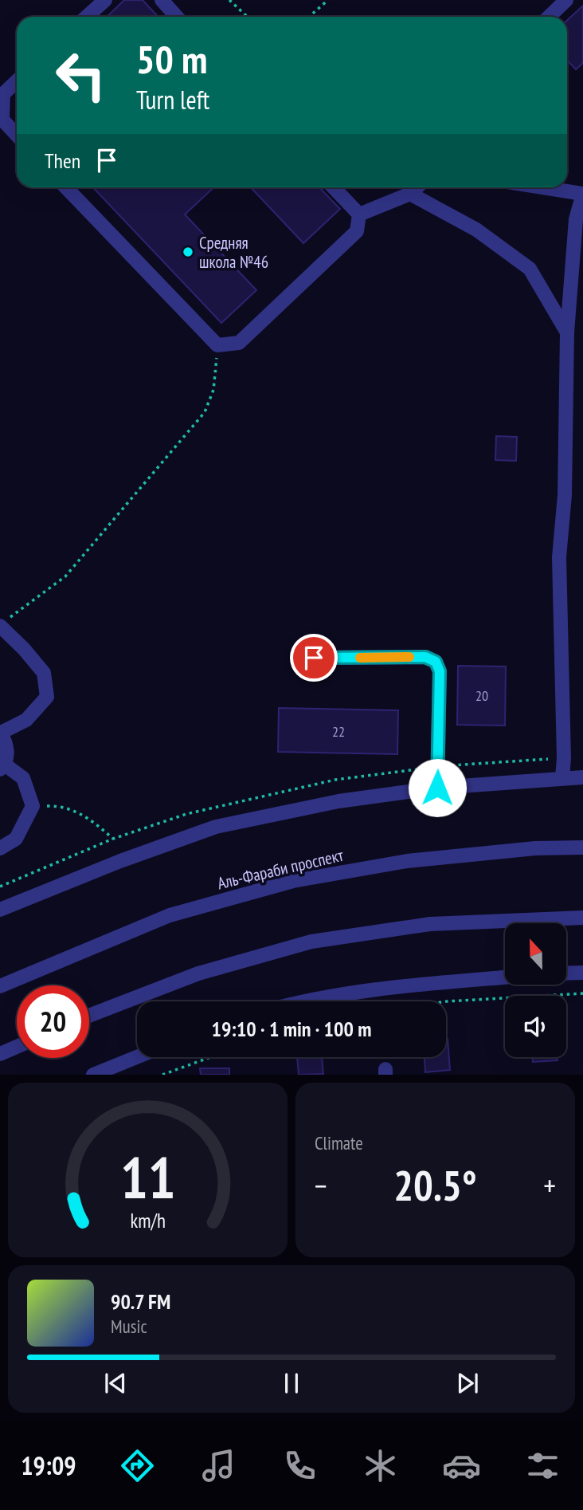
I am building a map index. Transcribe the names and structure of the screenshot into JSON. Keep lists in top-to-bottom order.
{
  "streets": {
    "street": ["Аль-Фараби проспект"]
  },
  "places": ["Средняя школа №46"],
  "house_numbers": ["20", "22"],
  "north": "top",
  "page": {
    "turn": ["50 m", "Turn left"],
    "then": "Then",
    "limit": "20",
    "trip": "19:10 · 1 min · 100 m",
    "tile": "Climate",
    "heat": ["−", "20.5°", "+"],
    "song": ["90.7 FM", "Music"],
    "tabs": "19:09",
    "gauge": ["11", "km/h"]
  }
}
